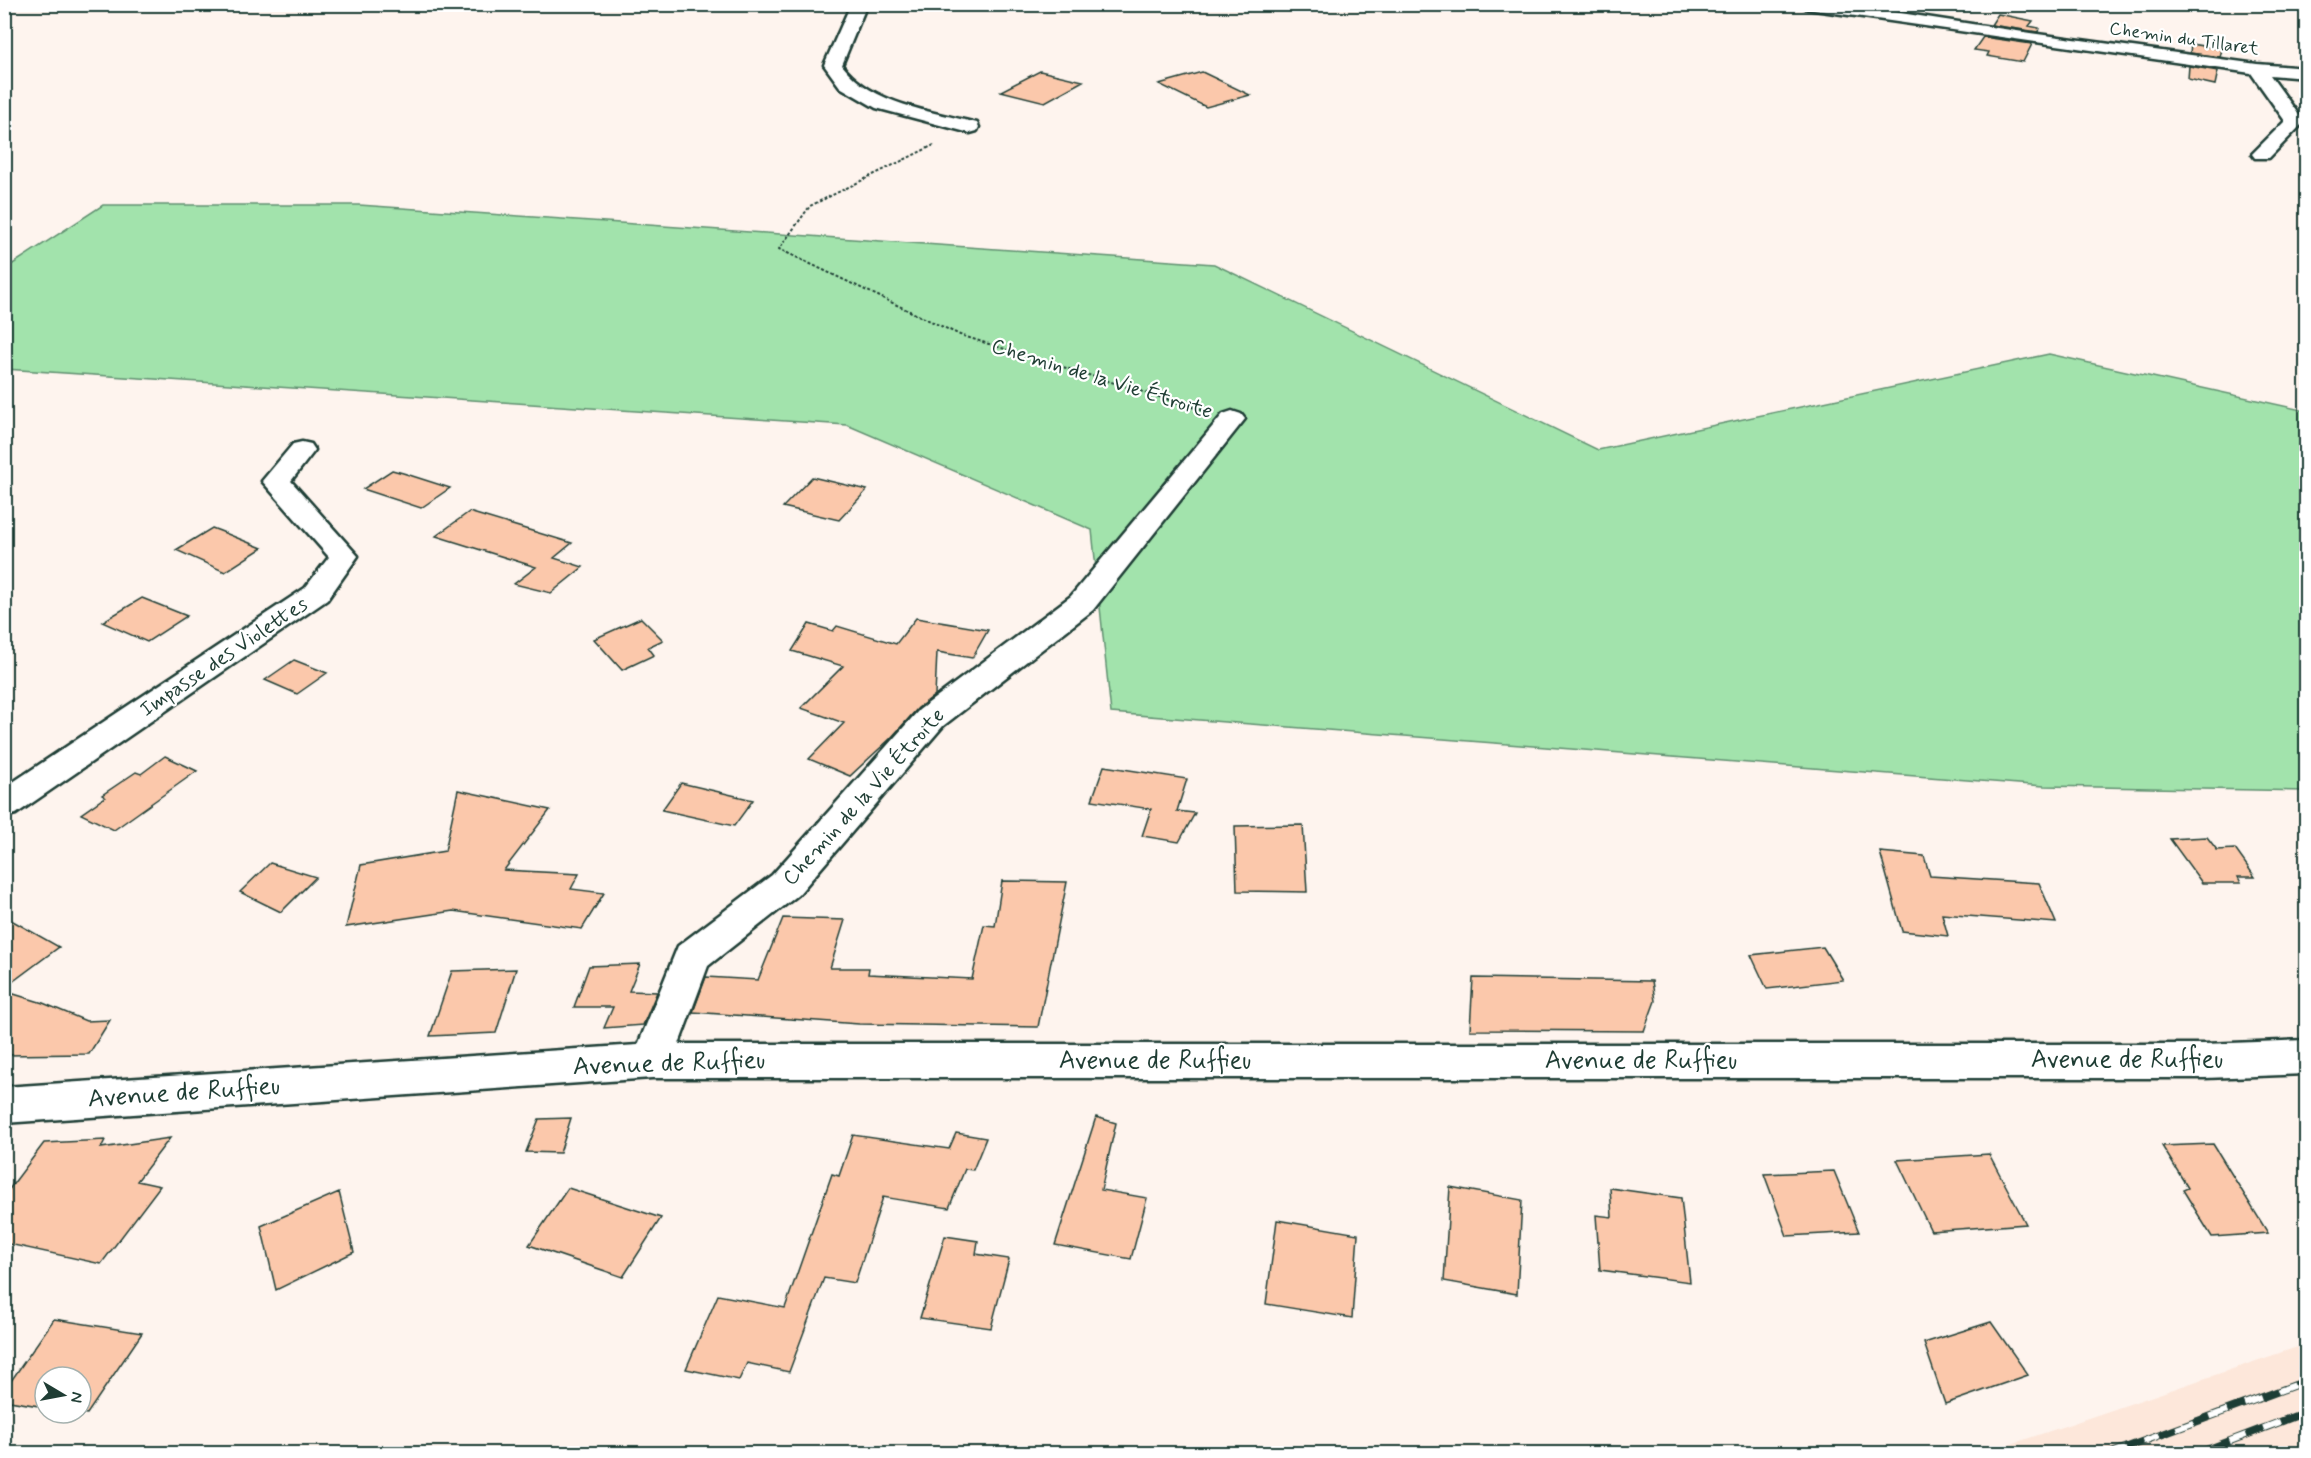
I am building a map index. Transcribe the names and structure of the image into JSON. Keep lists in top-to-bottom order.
{
  "streets": {
    "street": [
      "Chemin du Tillaret",
      "Chemin de la Vie Étroite",
      "Impasse des Violettes",
      "Avenue de Ruffieu"
    ]
  },
  "crossings": [
    ["Chemin de la Vie Étroite", "Avenue de Ruffieu"]
  ],
  "north": "right"
}
